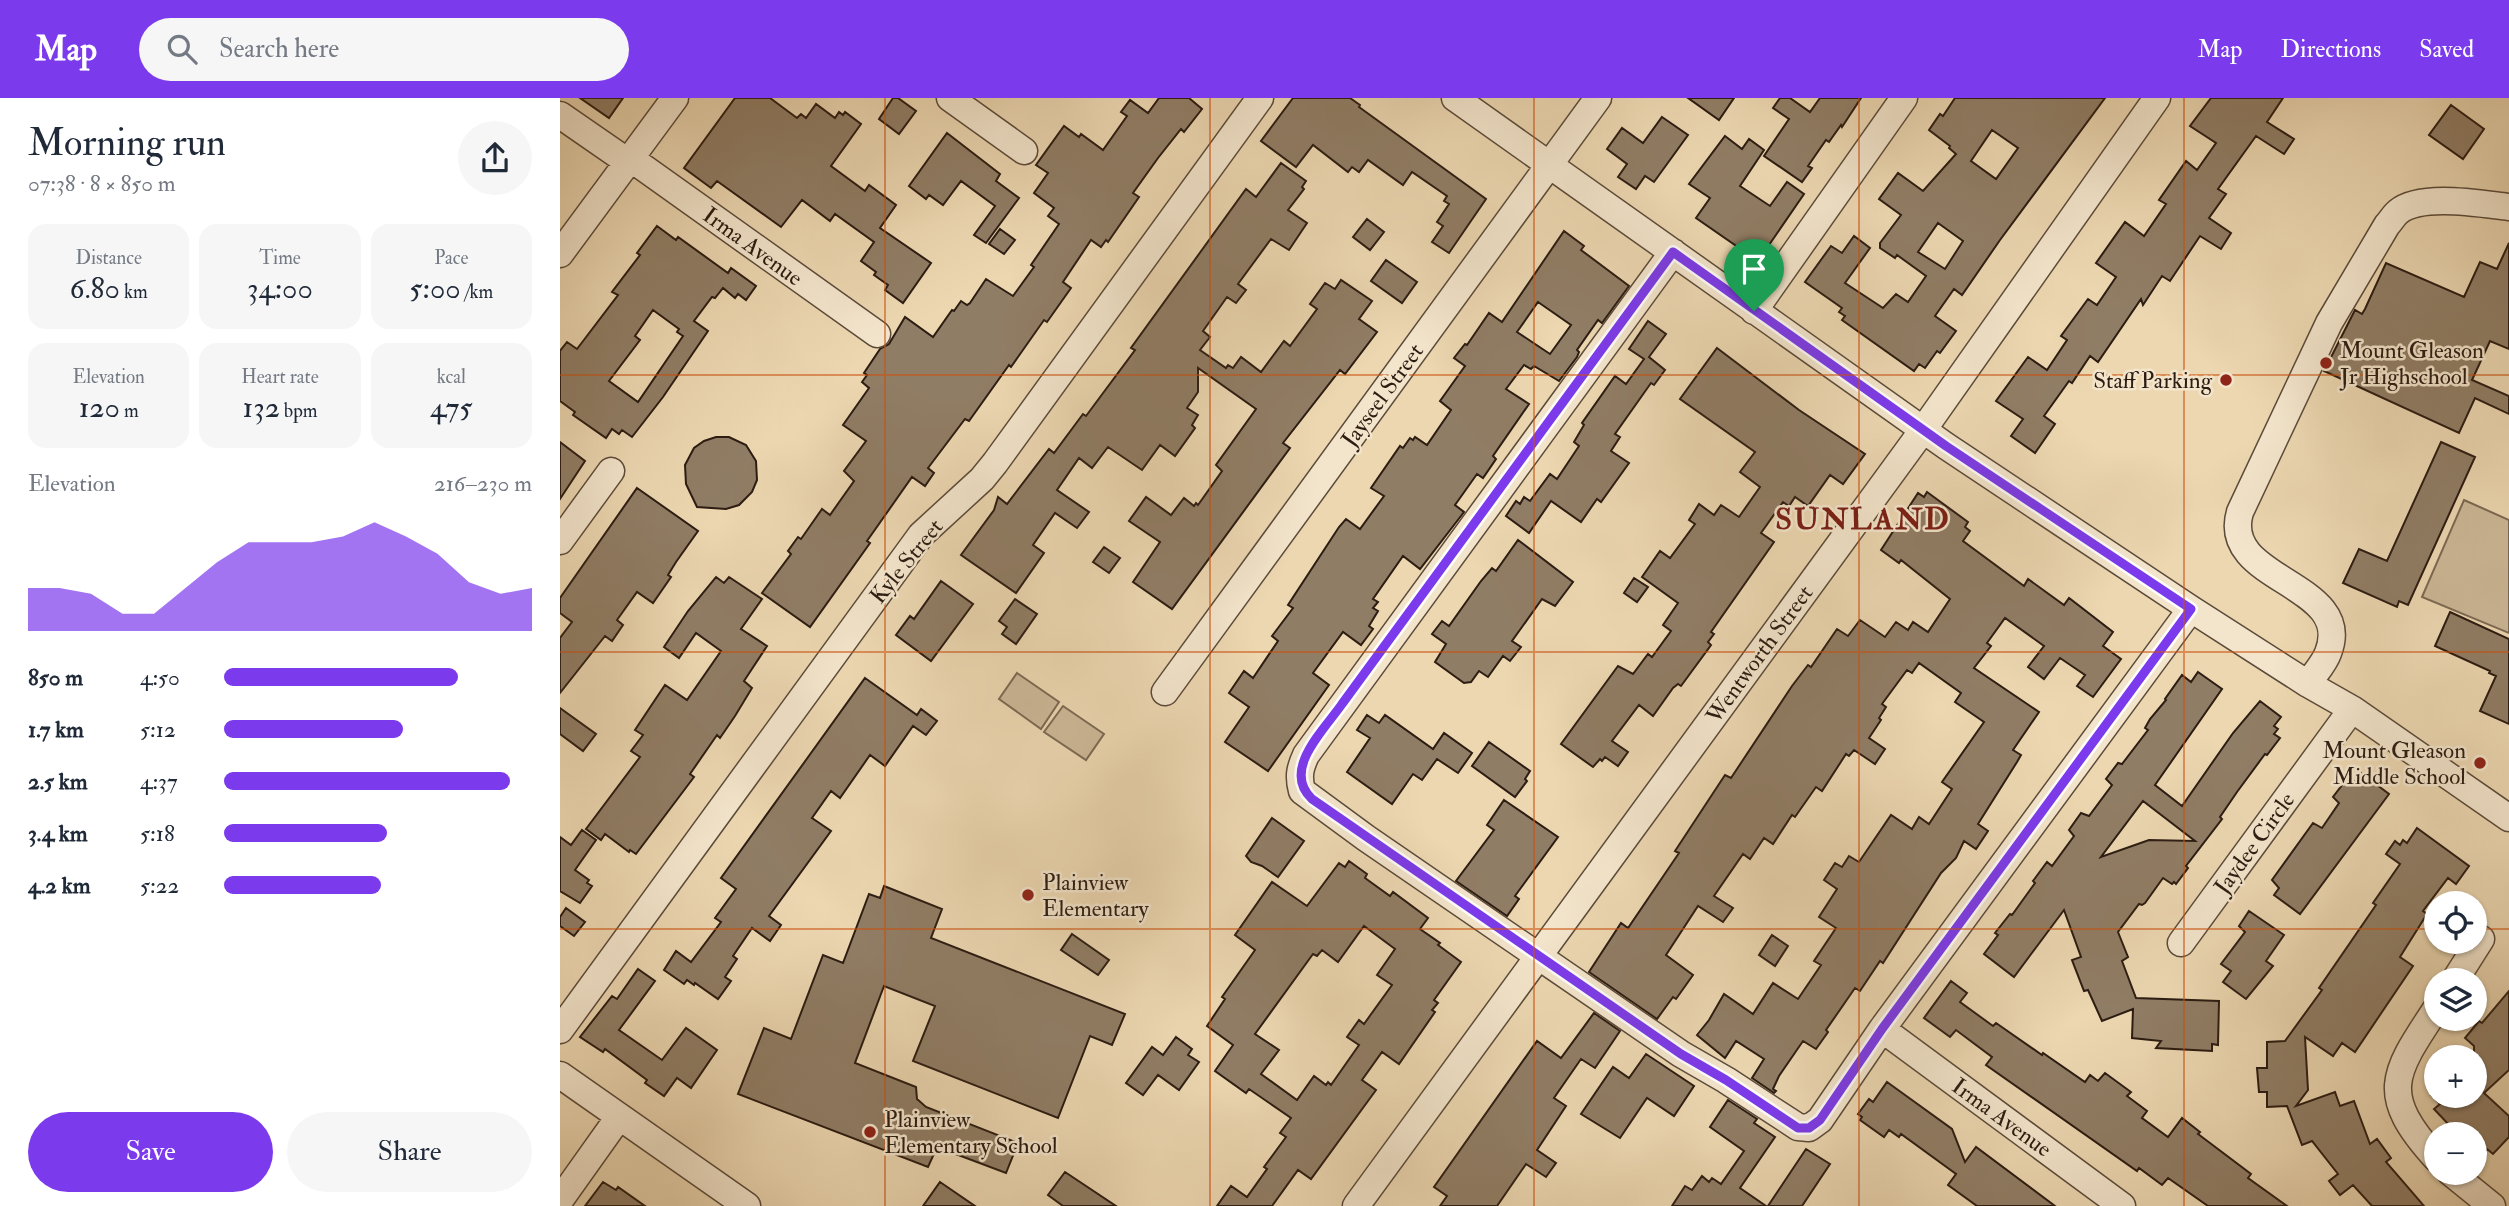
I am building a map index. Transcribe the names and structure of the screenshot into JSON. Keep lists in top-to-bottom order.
{
  "streets": {
    "street": [
      "Irma Avenue",
      "Jayseel Street",
      "Kyle Street",
      "Wentworth Street",
      "Jaydee Circle"
    ]
  },
  "districts": ["SUNLAND"],
  "places": [
    "Mount Gleason Jr Highschool",
    "Staff Parking",
    "Mount Gleason Middle School",
    "Plainview Elementary",
    "Plainview Elementary School"
  ],
  "page": {
    "header": "Map",
    "search": "Search here",
    "nav": ["Map", "Directions", "Saved"],
    "heading": ["Morning run", "07:38 · 8 × 850 m"],
    "stats": [
      ["Distance", "6.80 km"],
      ["Time", "34:00"],
      ["Pace", "5:00 /km"],
      ["Elevation", "120 m"],
      ["Heart rate", "132 bpm"],
      ["kcal", "475"]
    ],
    "chart": ["Elevation", "216–230 m"],
    "list": [
      {
        "name": "850 m",
        "note": "4:50"
      },
      {
        "name": "1.7 km",
        "note": "5:12"
      },
      {
        "name": "2.5 km",
        "note": "4:37"
      },
      {
        "name": "3.4 km",
        "note": "5:18"
      },
      {
        "name": "4.2 km",
        "note": "5:22"
      }
    ],
    "map_buttons": ["+", "−"],
    "buttons": ["Save", "Share"]
  }
}
